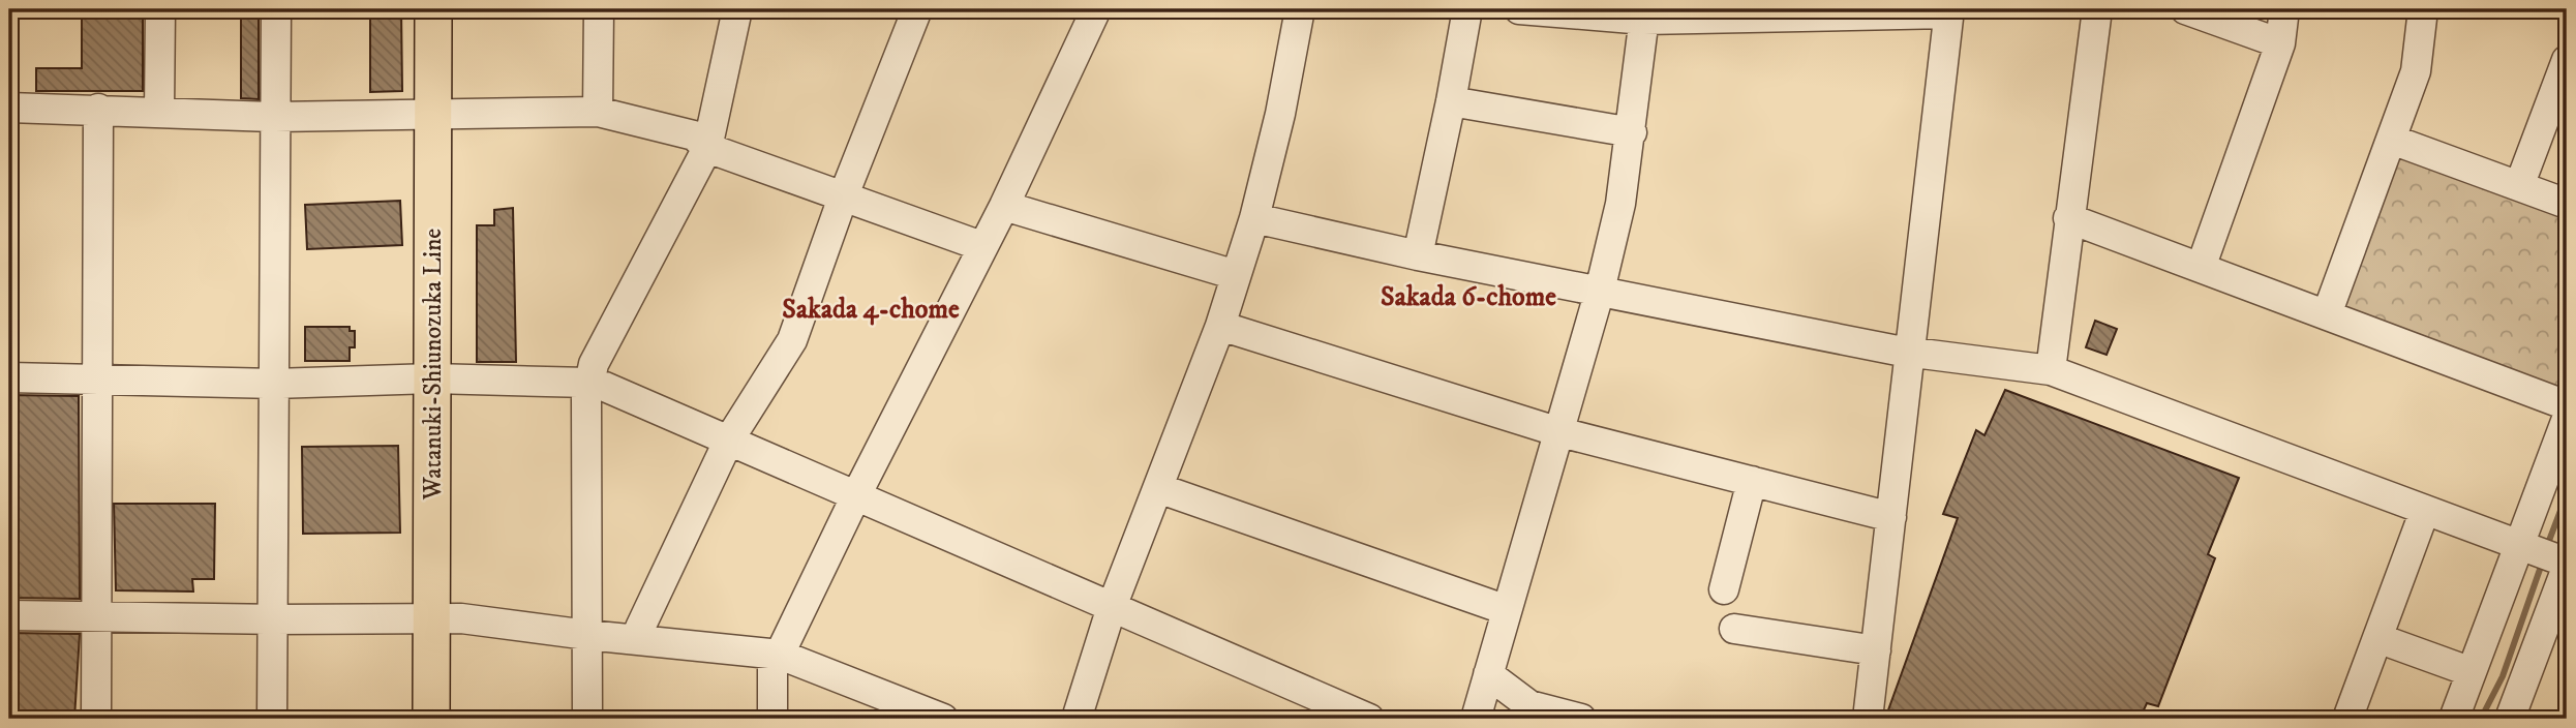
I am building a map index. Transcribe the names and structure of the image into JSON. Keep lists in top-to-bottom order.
{
  "streets": {
    "main road": ["Watanuki-Shiunozuka Line"]
  },
  "districts": ["Sakada 6-chome", "Sakada 4-chome"]
}
